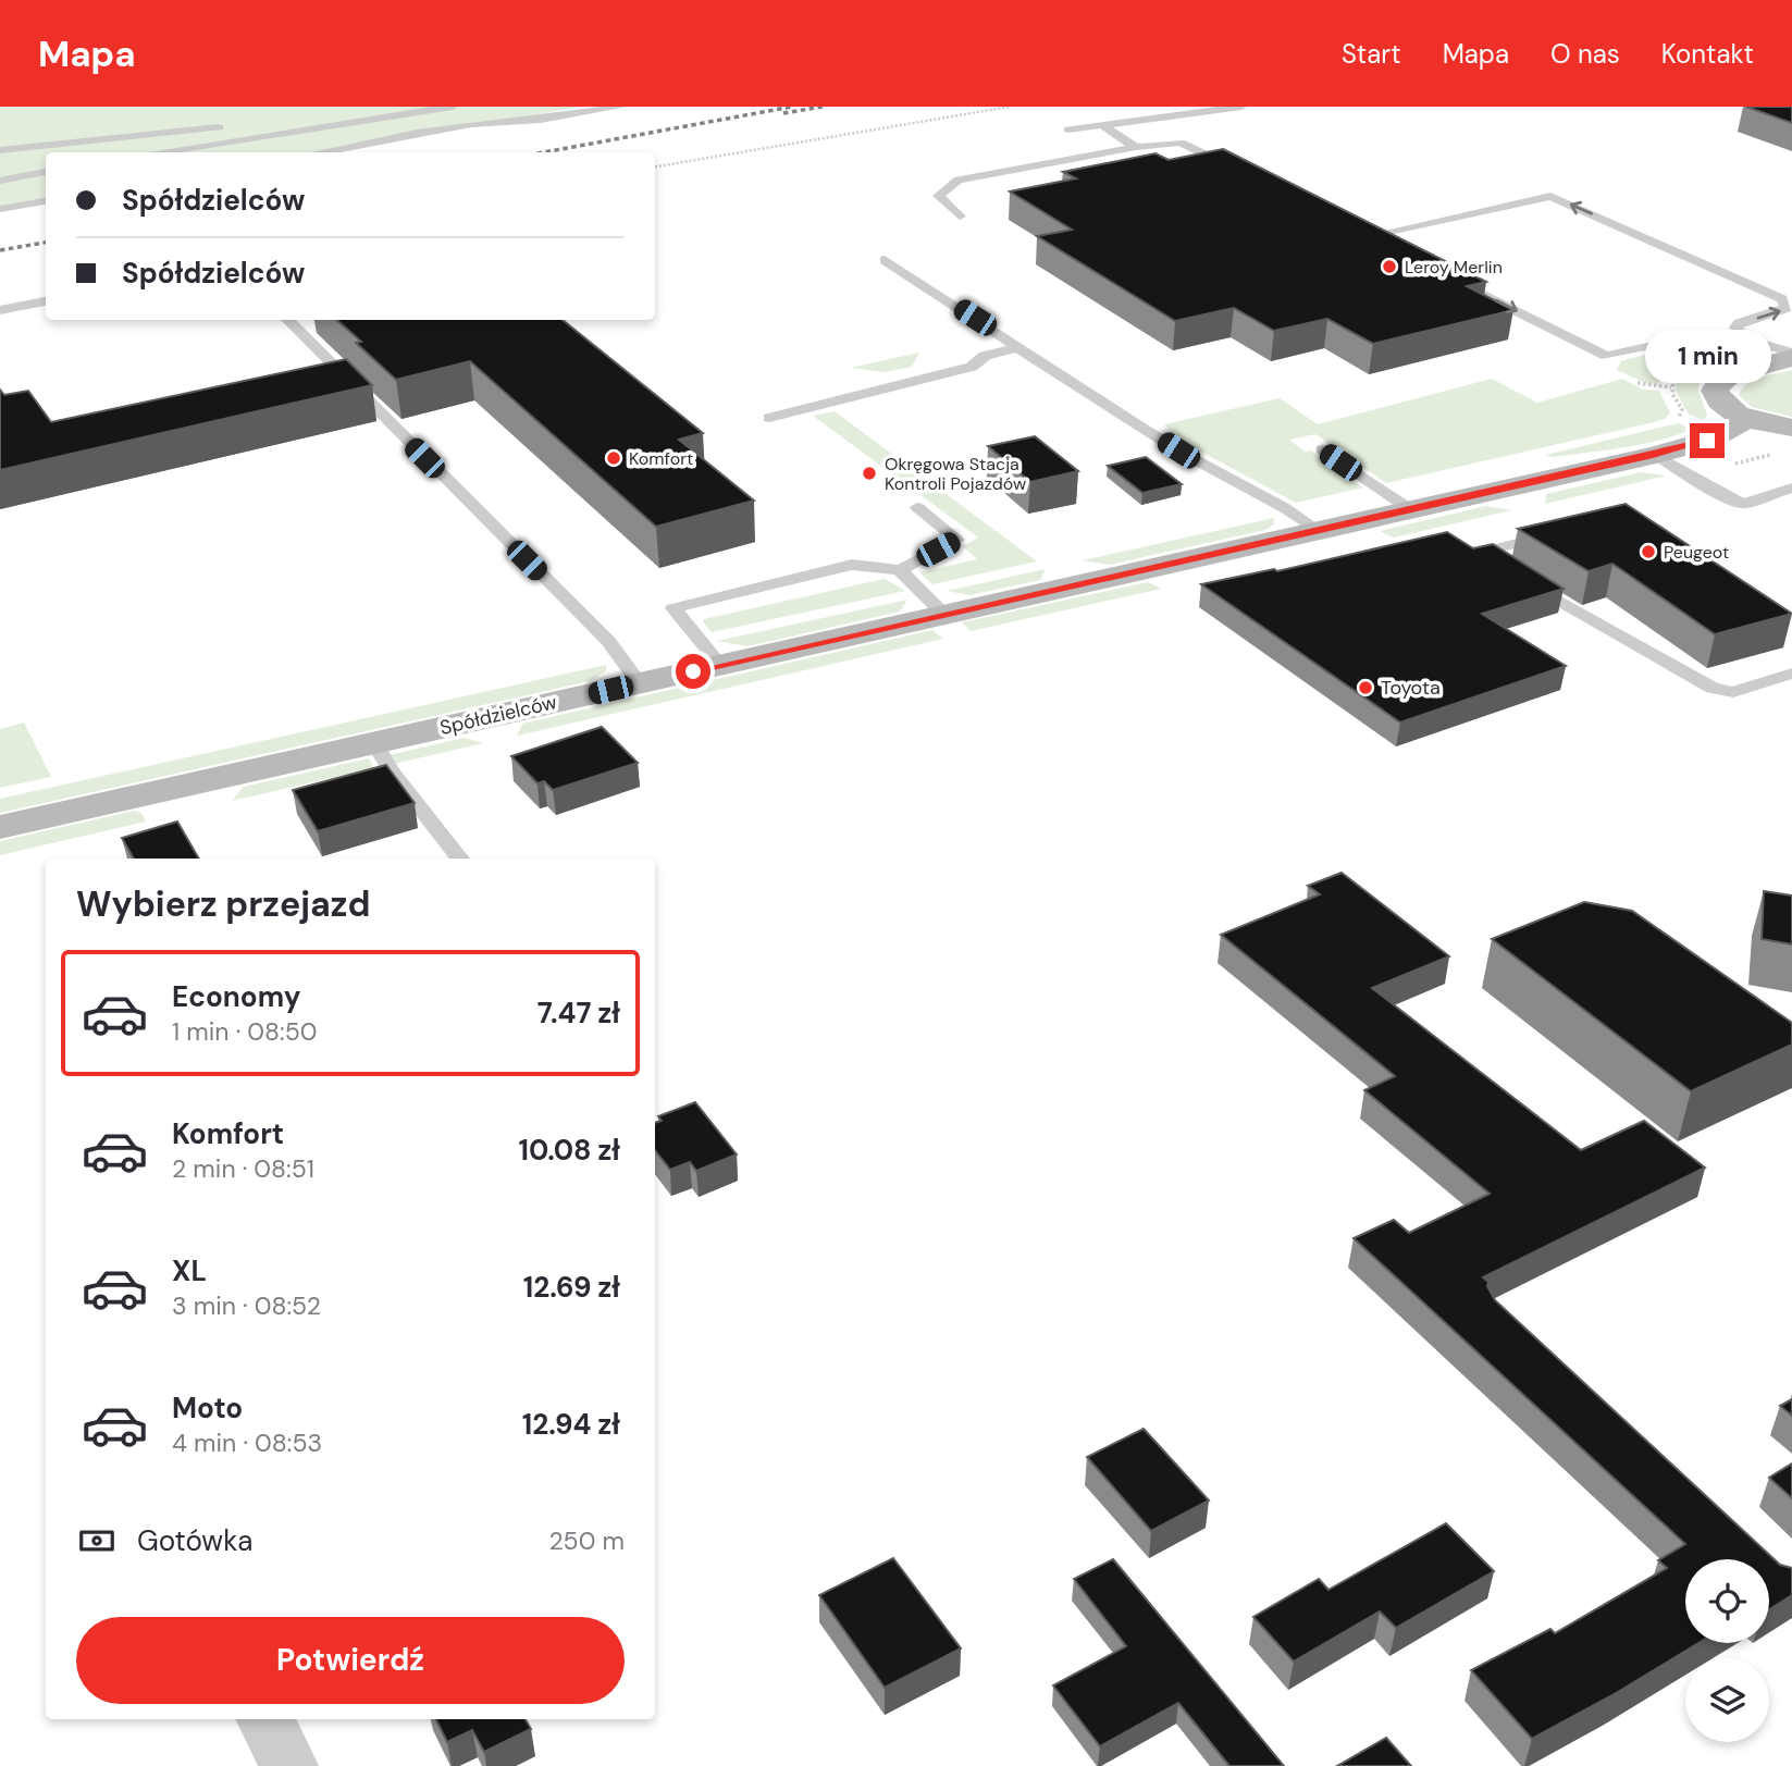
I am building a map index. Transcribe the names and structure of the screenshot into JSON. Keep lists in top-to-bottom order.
{
  "streets": {
    "street": ["Spółdzielców"]
  },
  "places": [
    "Leroy Merlin",
    "Komfort",
    "Okręgowa Stacja Kontroli Pojazdów",
    "Peugeot",
    "Toyota"
  ],
  "page": {
    "header": "Mapa",
    "nav": [
      "Start",
      "Mapa",
      "O nas",
      "Kontakt"
    ],
    "banner": ["Spółdzielców", "Spółdzielców"],
    "bubble": "1 min",
    "heading": "Wybierz przejazd",
    "list": [
      {
        "name": "Economy",
        "note": "1 min · 08:50",
        "value": "7.47 zł"
      },
      {
        "name": "Komfort",
        "note": "2 min · 08:51",
        "value": "10.08 zł"
      },
      {
        "name": "XL",
        "note": "3 min · 08:52",
        "value": "12.69 zł"
      },
      {
        "name": "Moto",
        "note": "4 min · 08:53",
        "value": "12.94 zł"
      }
    ],
    "pay": ["Gotówka", "250 m"],
    "buttons": "Potwierdź"
  }
}
